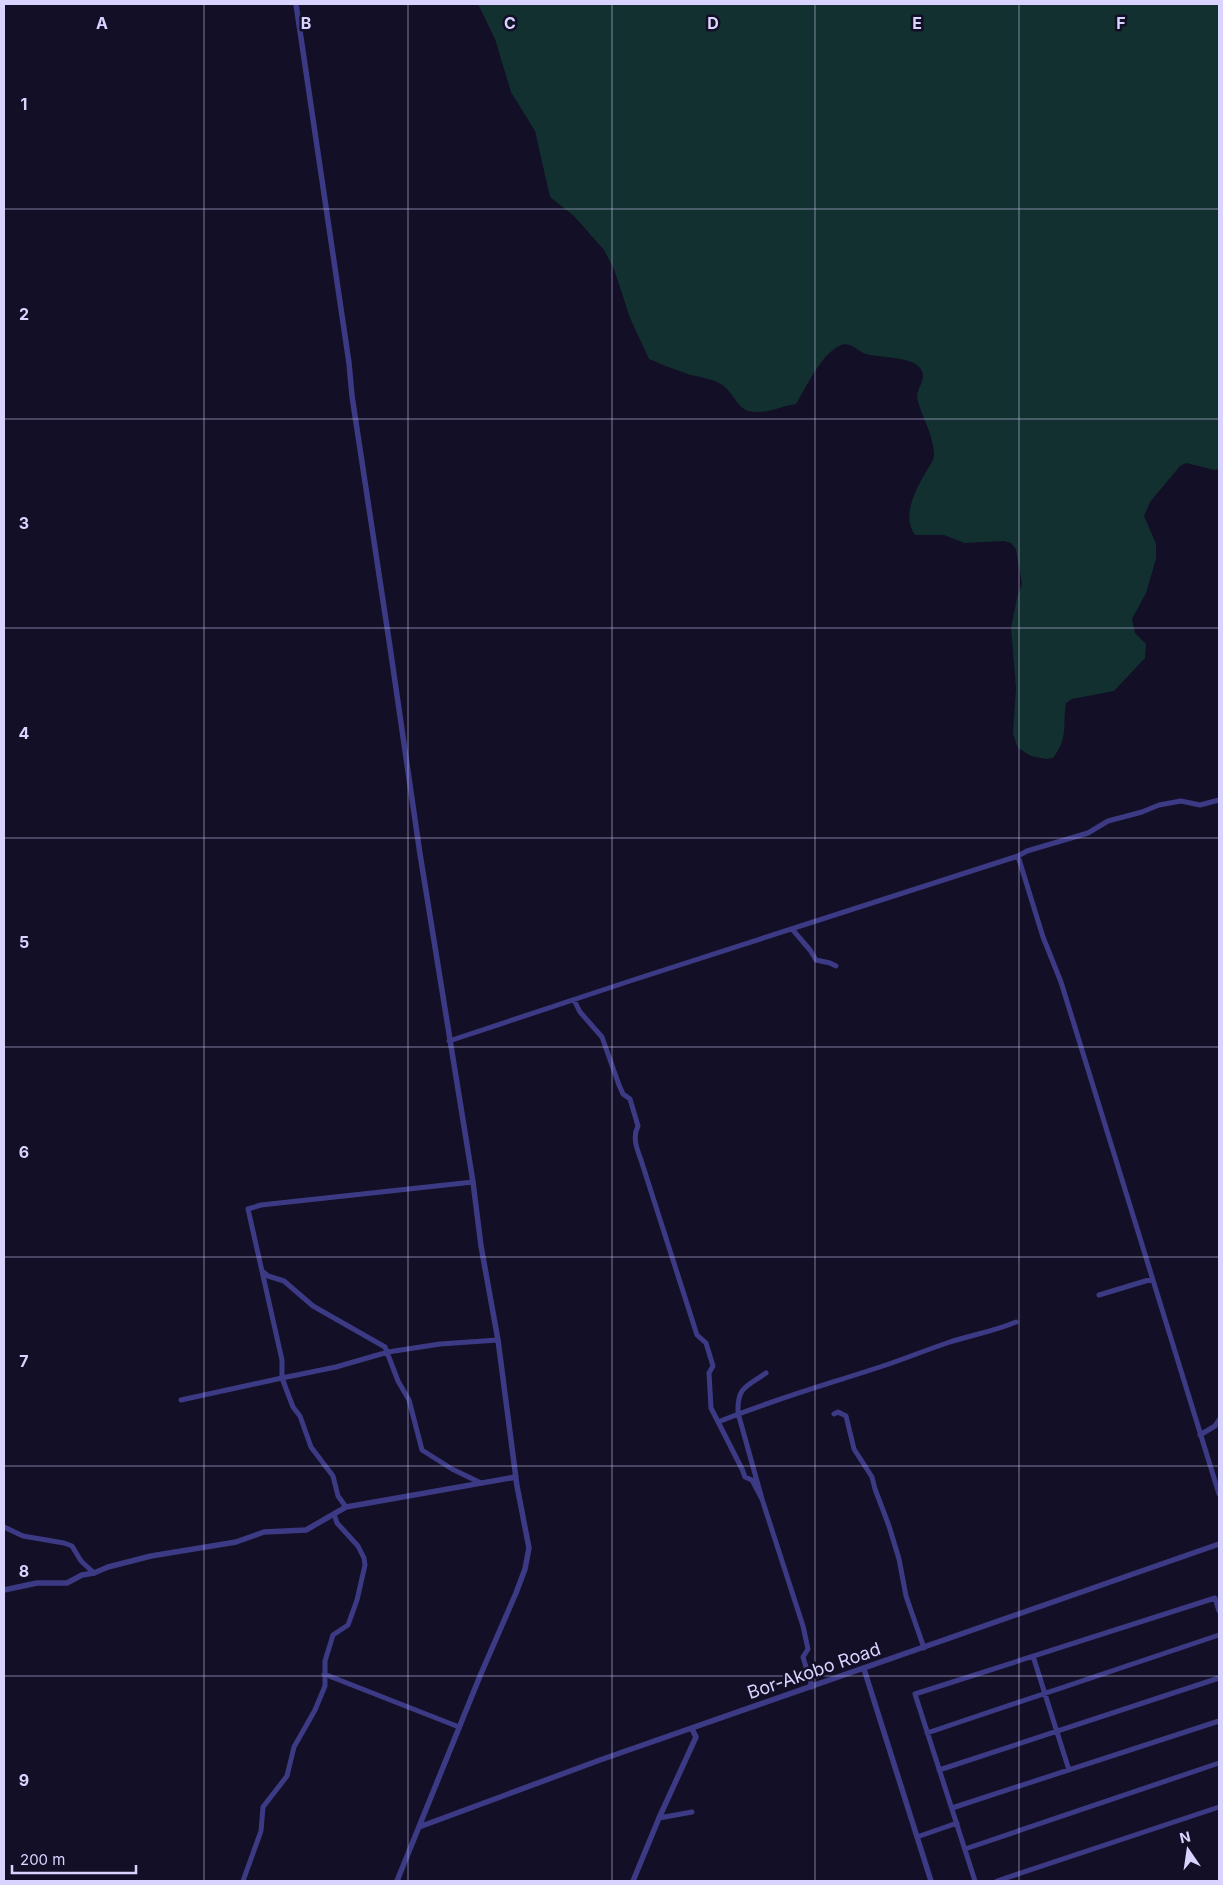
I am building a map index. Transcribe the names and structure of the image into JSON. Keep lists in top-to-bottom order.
{
  "streets": {
    "street": ["Bor-Akobo Road"]
  },
  "scale_bar": "200 m",
  "north": "top",
  "grid": {
    "columns": [
      "A",
      "B",
      "C",
      "D",
      "E",
      "F"
    ],
    "rows": [
      "1",
      "2",
      "3",
      "4",
      "5",
      "6",
      "7",
      "8",
      "9"
    ]
  }
}
